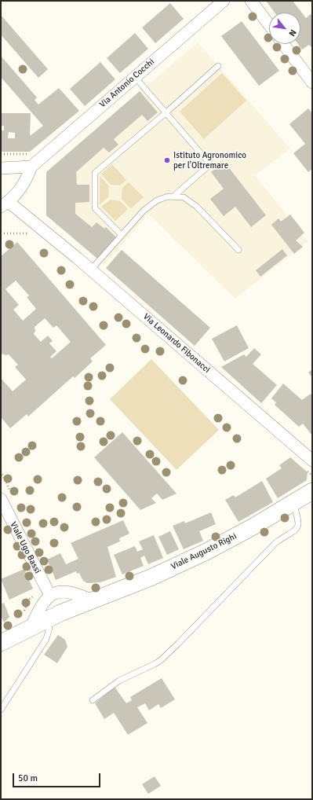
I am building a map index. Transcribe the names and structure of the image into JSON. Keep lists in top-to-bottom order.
{
  "streets": {
    "main road": ["Viale Augusto Righi"],
    "street": ["Via Antonio Cocchi", "Via Leonardo Fibonacci", "Viale Ugo Bassi"]
  },
  "places": ["Istituto Agronomico per l'Oltremare"],
  "scale_bar": "50 m",
  "north": "bottom right"
}
